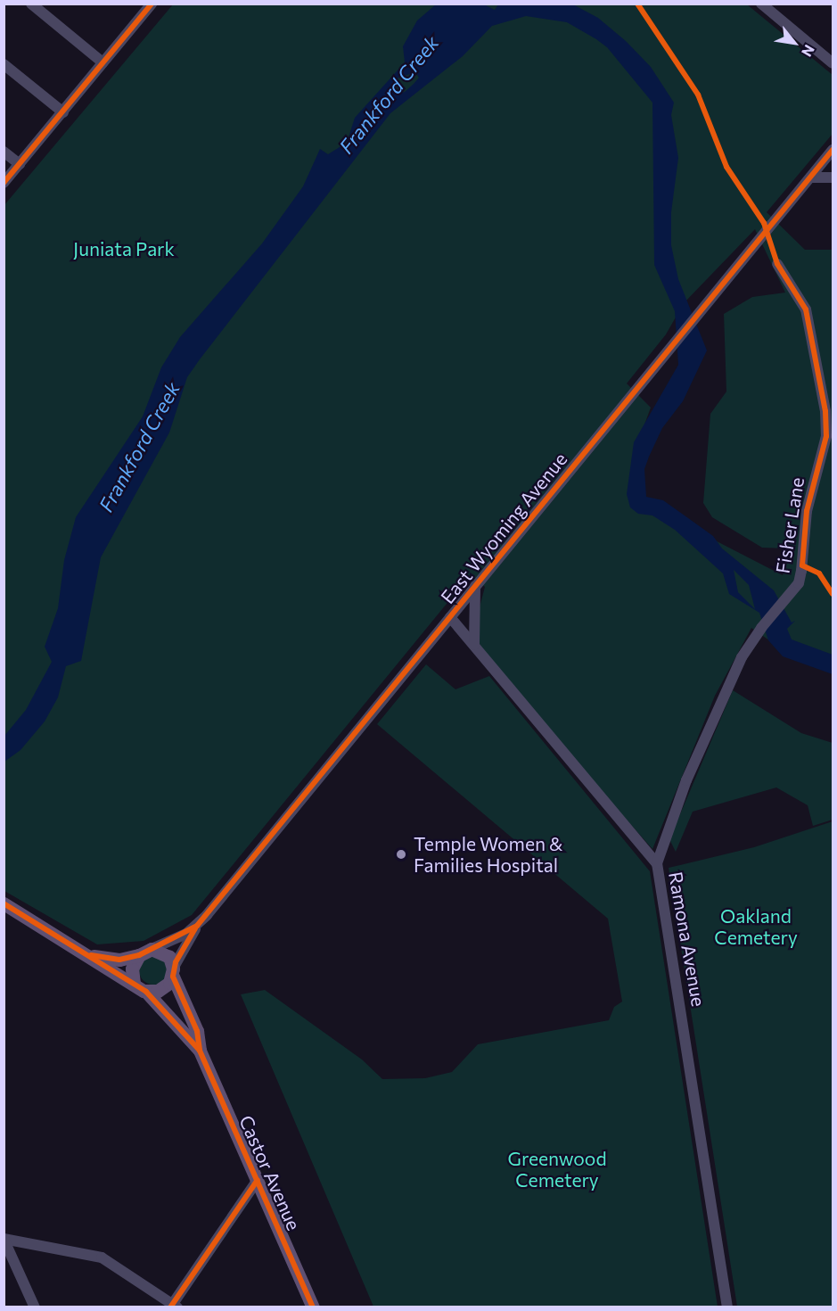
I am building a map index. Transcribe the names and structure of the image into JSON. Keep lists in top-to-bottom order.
{
  "streets": {
    "main road": ["Castor Avenue"],
    "street": ["Fisher Lane", "East Wyoming Avenue", "Ramona Avenue"]
  },
  "crossings": [
    ["Fisher Lane", "Ramona Avenue"],
    ["East Wyoming Avenue", "Ramona Avenue"],
    ["East Wyoming Avenue", "Castor Avenue"]
  ],
  "water": ["Frankford Creek"],
  "parks": ["Juniata Park", "Oakland Cemetery", "Greenwood Cemetery"],
  "places": ["Temple Women & Families Hospital"],
  "north": "bottom right"
}
